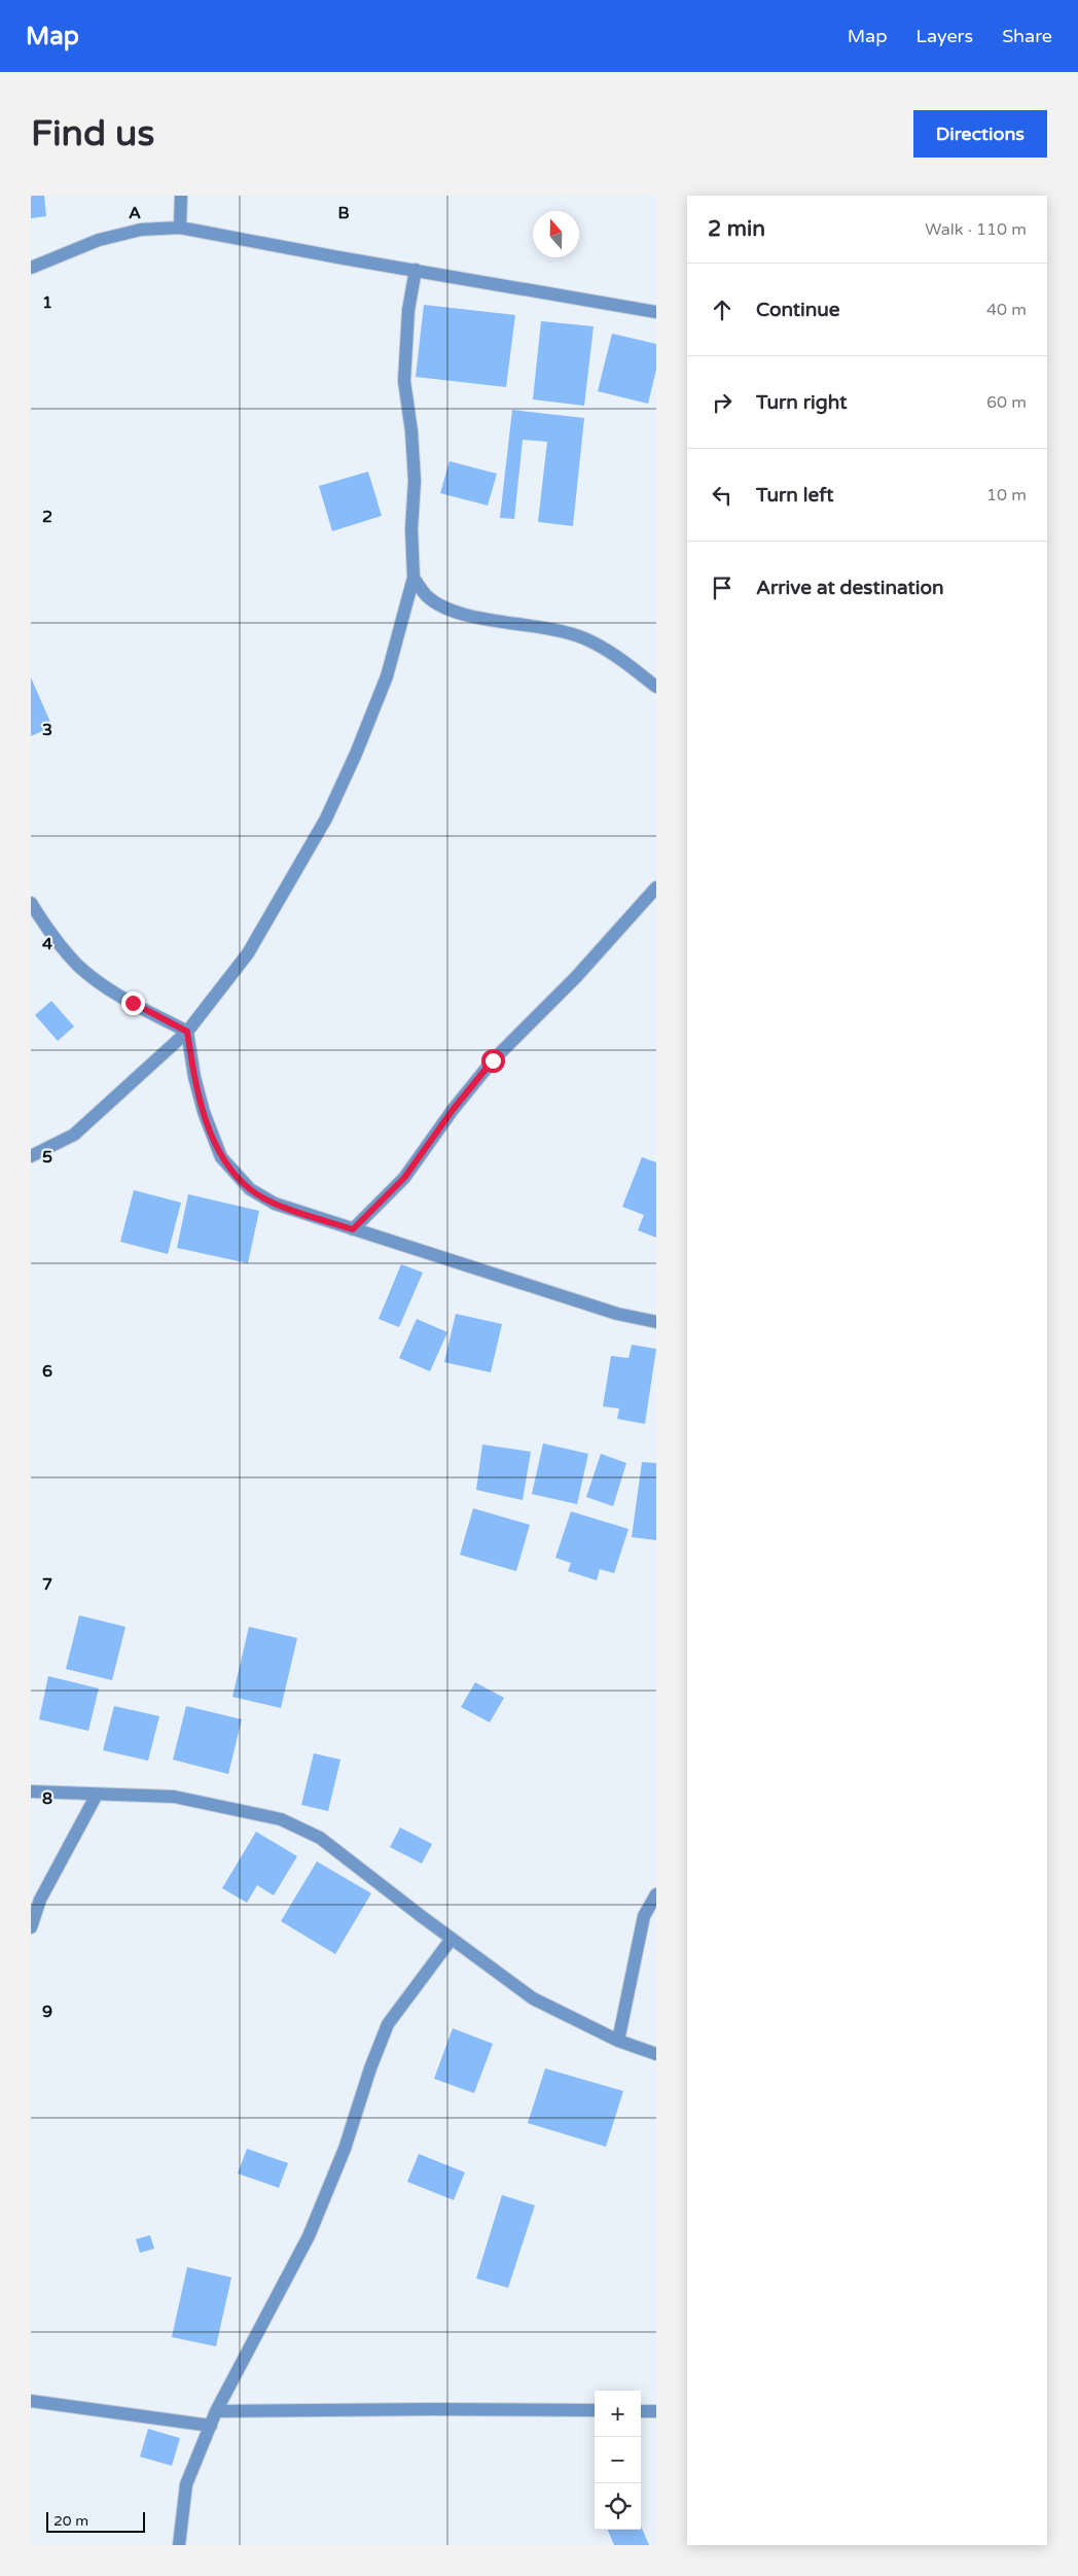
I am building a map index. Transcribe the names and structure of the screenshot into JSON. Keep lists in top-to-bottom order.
{
  "scale_bar": "20 m",
  "north": "top",
  "page": {
    "header": "Map",
    "nav": ["Map", "Layers", "Share"],
    "buttons": "Directions",
    "title": "Find us",
    "heading": ["2 min", "Walk · 110 m"],
    "list": [
      ["Continue", "40 m"],
      ["Turn right", "60 m"],
      ["Turn left", "10 m"],
      "Arrive at destination"
    ],
    "map_buttons": ["+", "−"],
    "scale": "20 m"
  },
  "grid": {
    "columns": ["A", "B"],
    "rows": [
      "1",
      "2",
      "3",
      "4",
      "5",
      "6",
      "7",
      "8",
      "9"
    ]
  }
}
